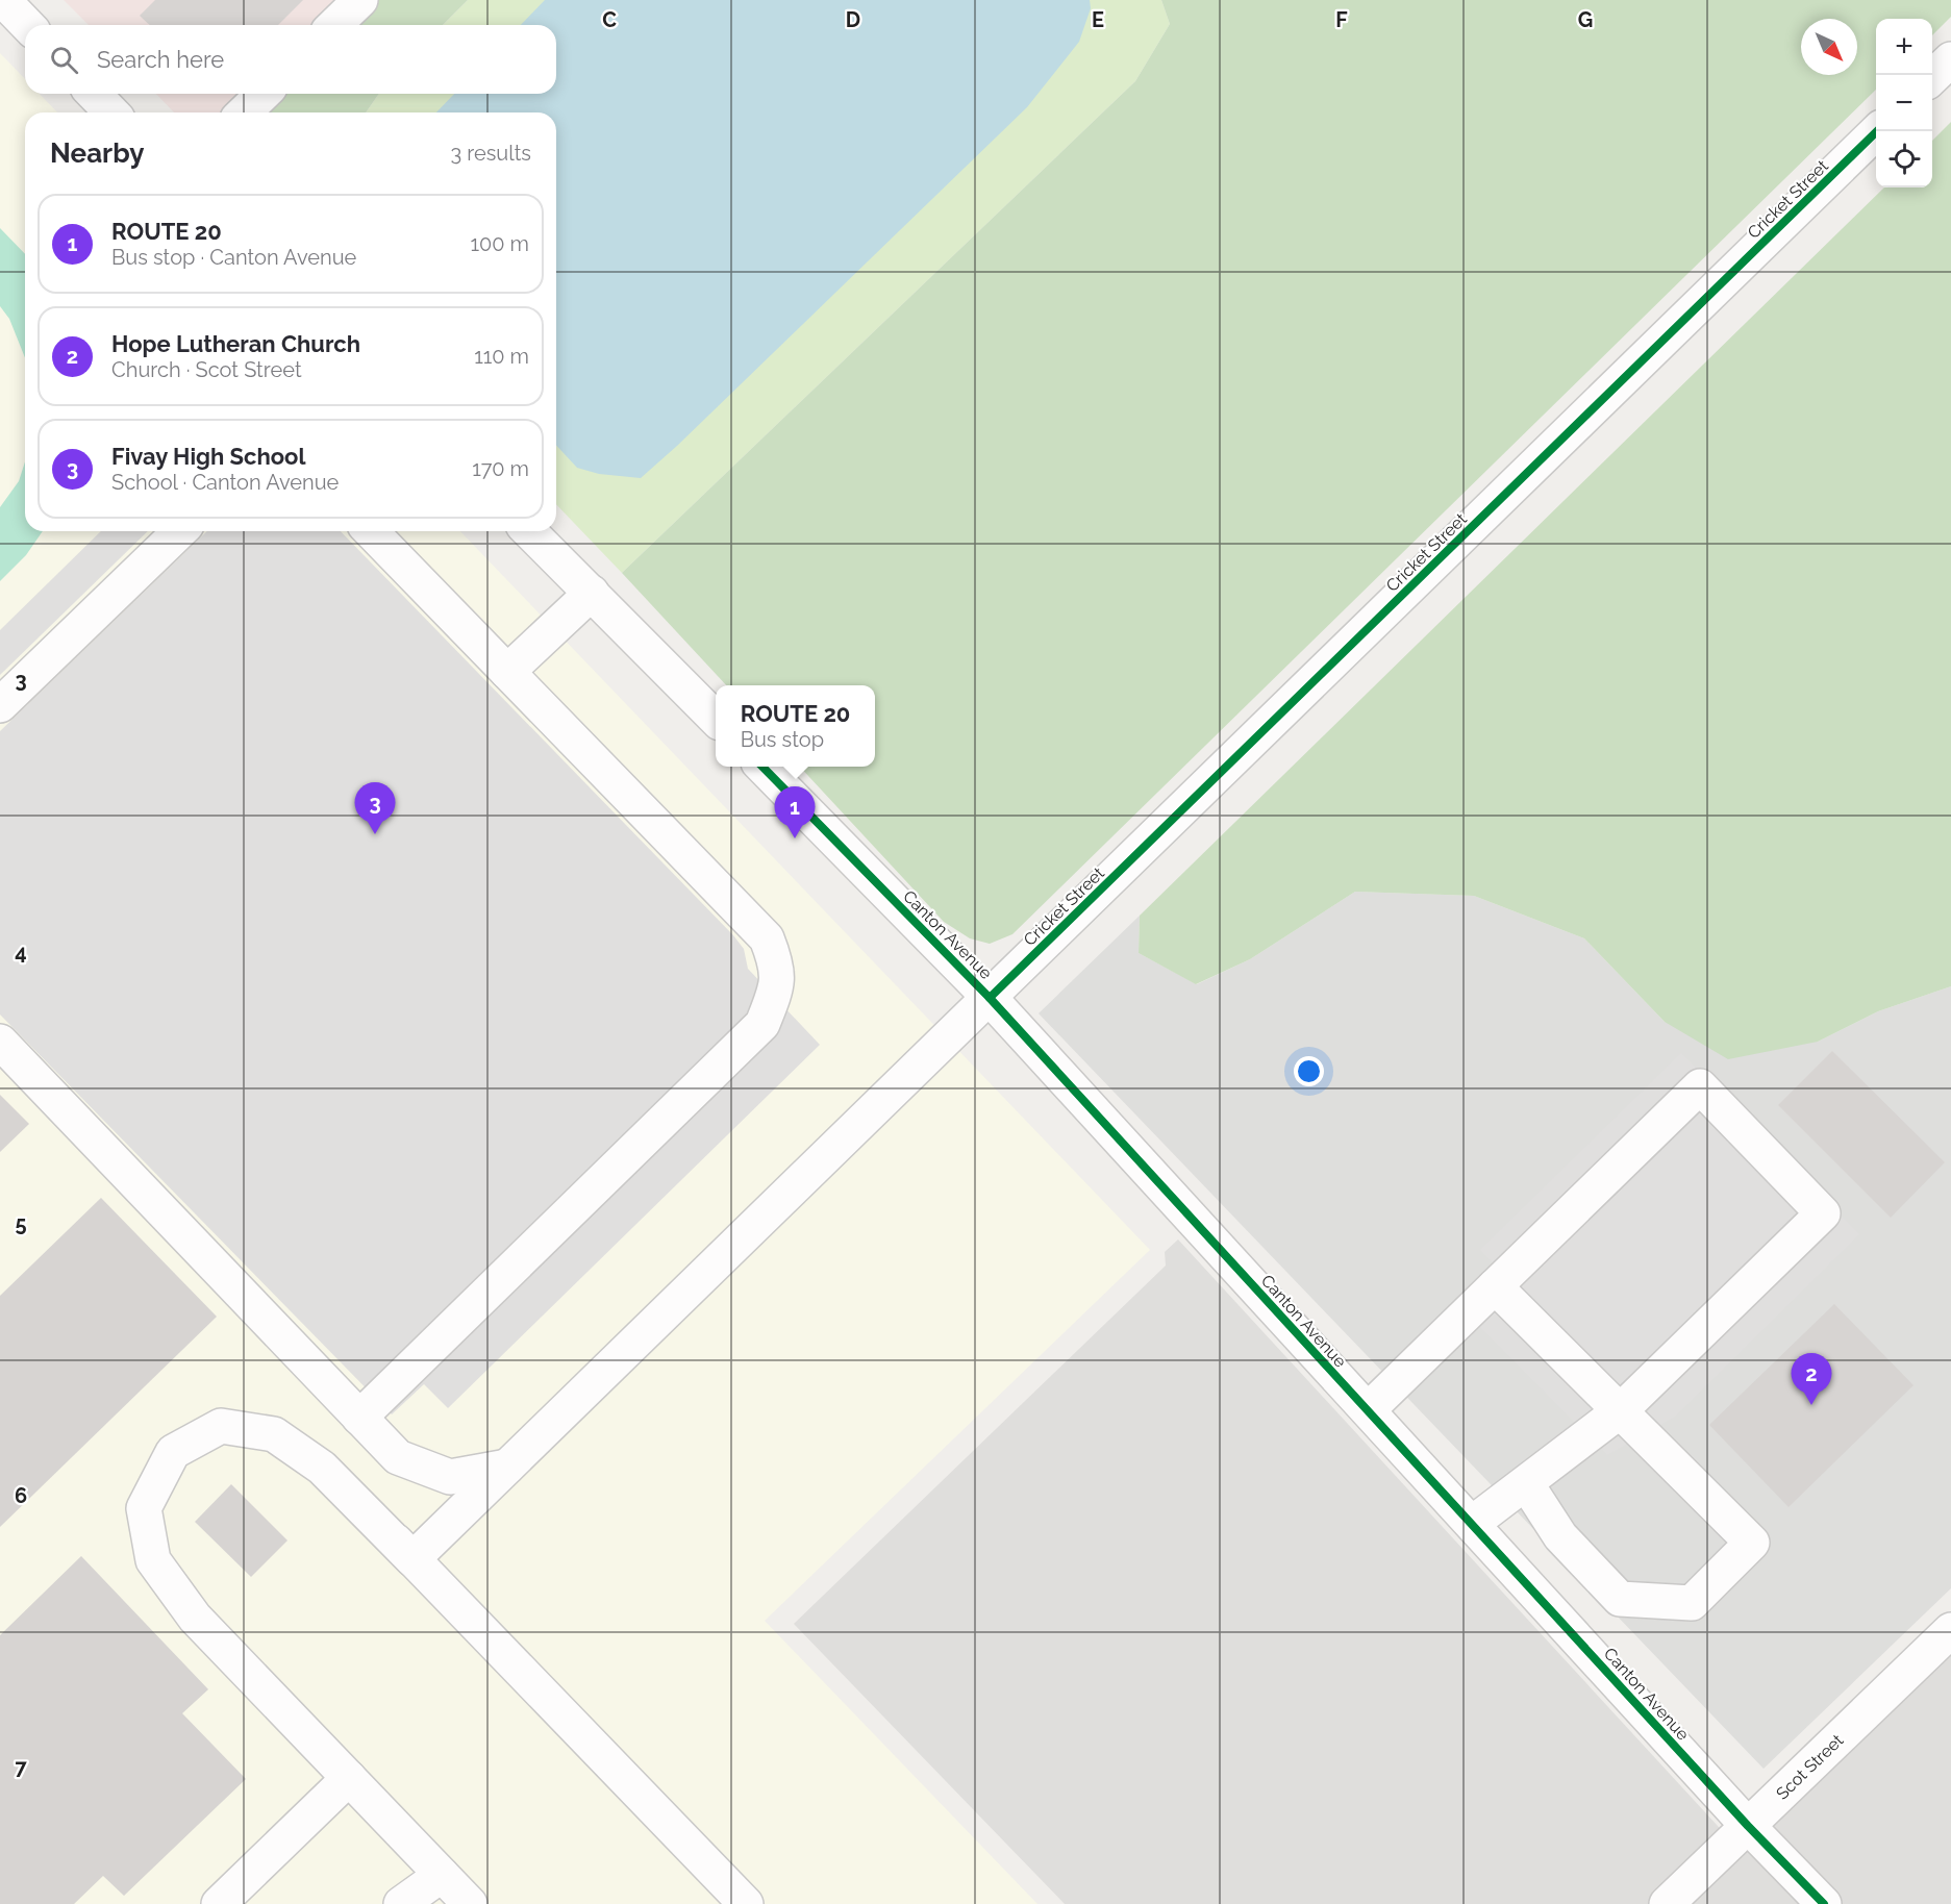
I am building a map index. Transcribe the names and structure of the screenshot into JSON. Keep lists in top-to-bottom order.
{
  "streets": {
    "street": ["Cricket Street", "Canton Avenue", "Scot Street"]
  },
  "crossings": [
    ["Cricket Street", "Canton Avenue"],
    ["Canton Avenue", "Scot Street"]
  ],
  "north": "bottom right",
  "page": {
    "map_buttons": ["+", "−"],
    "search": "Search here",
    "heading": ["Nearby", "3 results"],
    "list": [
      {
        "mark": "1",
        "name": "ROUTE 20",
        "note": "Bus stop · Canton Avenue",
        "value": "100 m"
      },
      {
        "mark": "2",
        "name": "Hope Lutheran Church",
        "note": "Church · Scot Street",
        "value": "110 m"
      },
      {
        "mark": "3",
        "name": "Fivay High School",
        "note": "School · Canton Avenue",
        "value": "170 m"
      }
    ],
    "popup": ["ROUTE 20", "Bus stop"],
    "pins": ["3", "1", "2"]
  },
  "grid": {
    "columns": [
      "C",
      "D",
      "E",
      "F",
      "G"
    ],
    "rows": [
      "3",
      "4",
      "5",
      "6",
      "7"
    ]
  }
}
